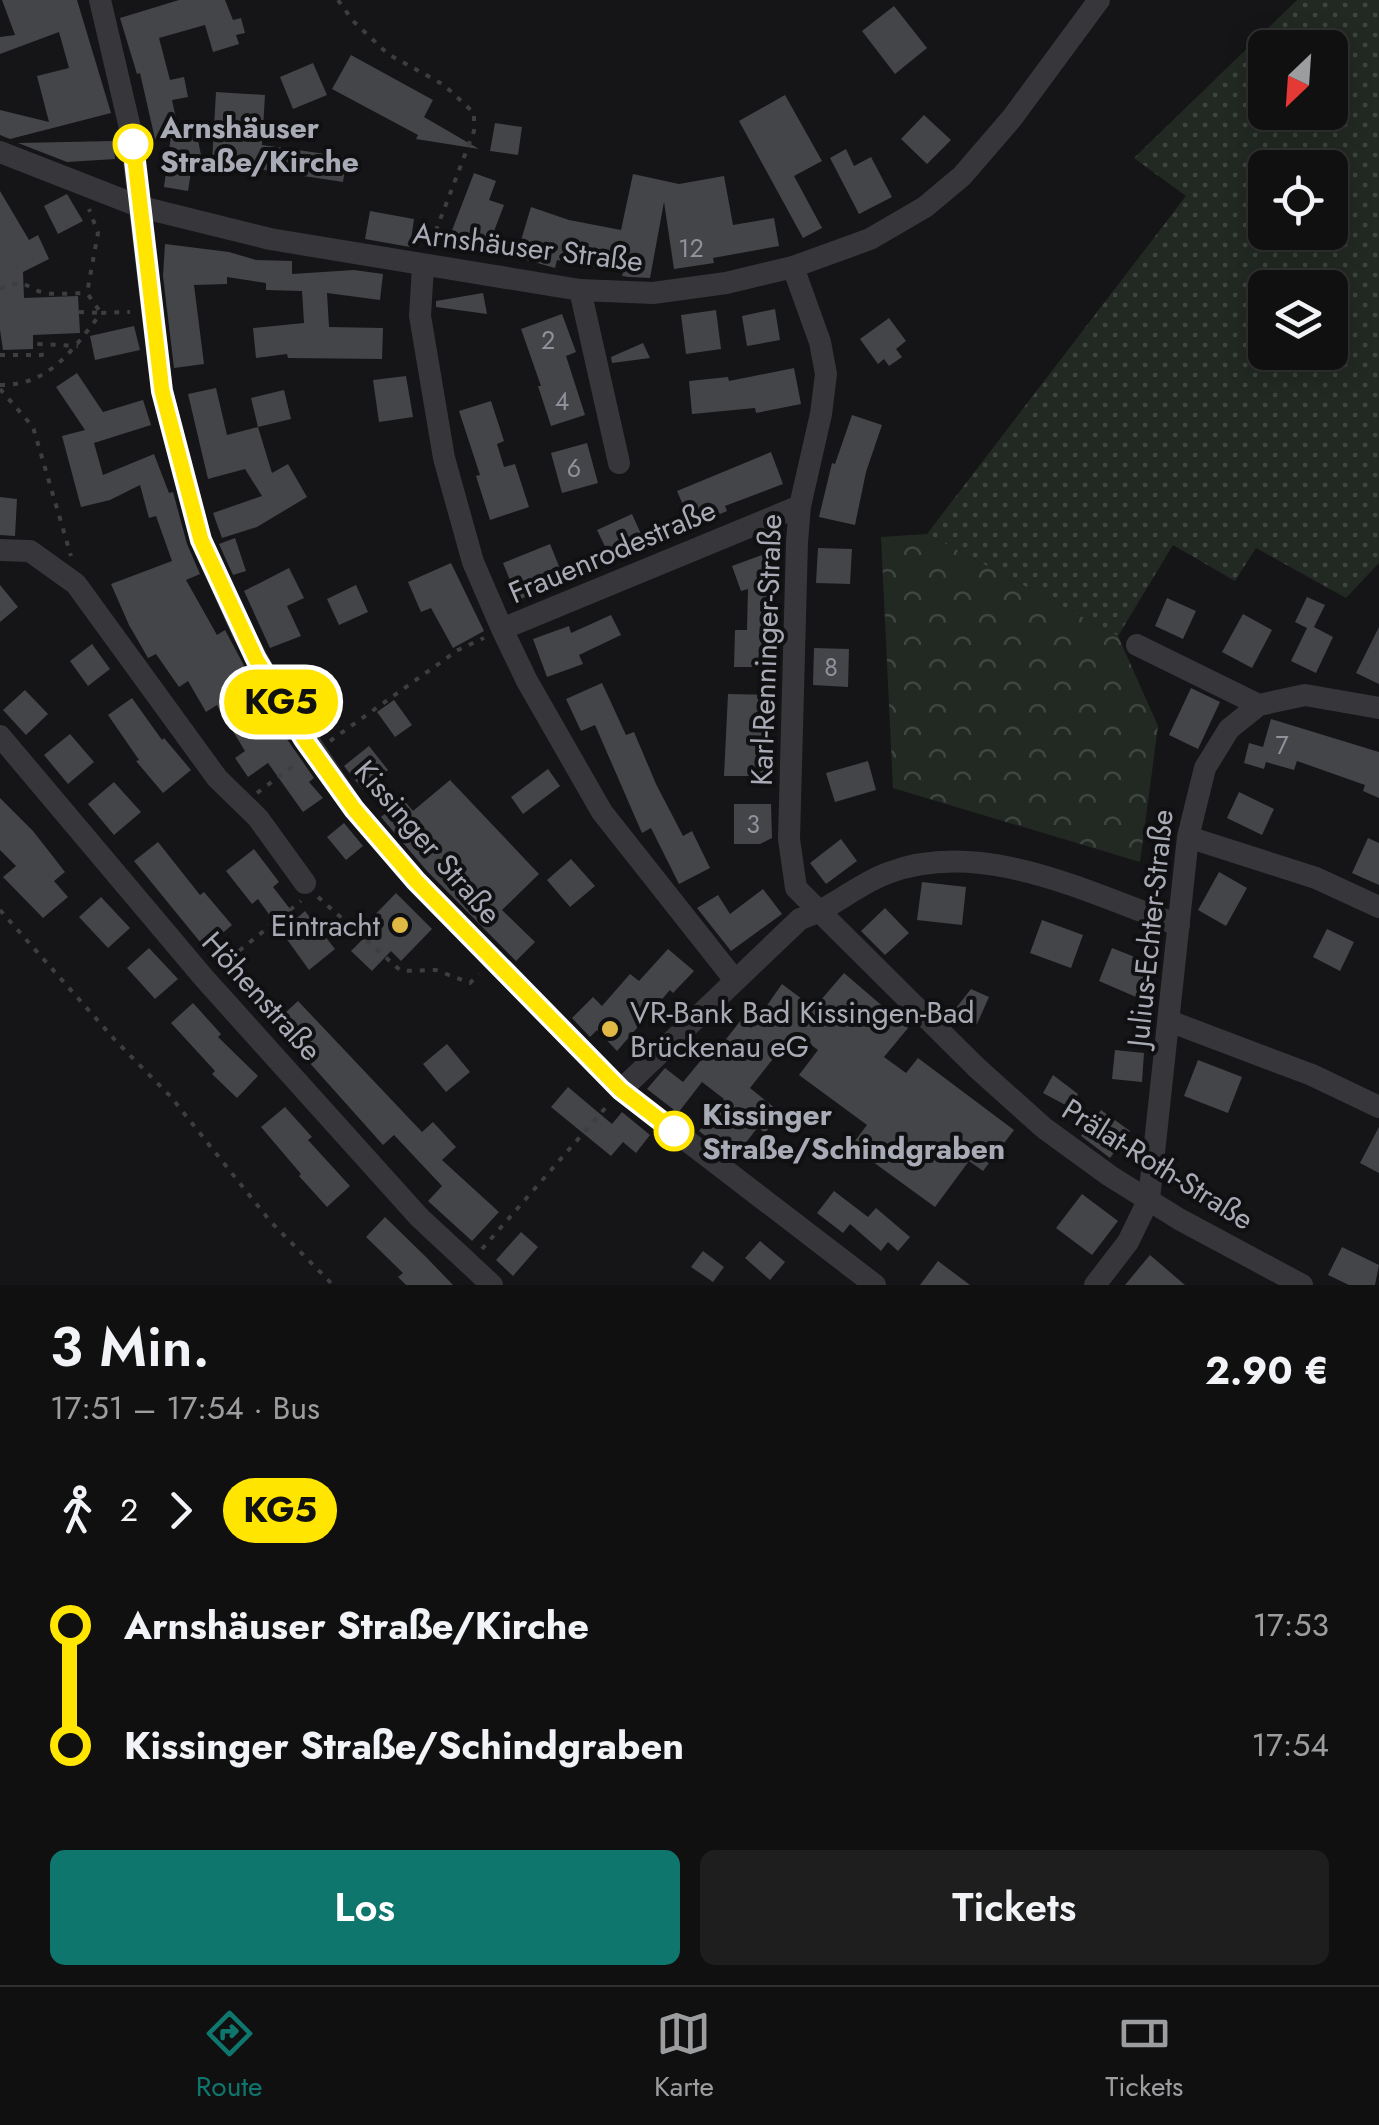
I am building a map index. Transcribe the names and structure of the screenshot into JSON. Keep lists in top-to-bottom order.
{
  "streets": {
    "street": [
      "Arnshäuser Straße",
      "Frauenrodestraße",
      "Karl-Renninger-Straße",
      "Kissinger Straße",
      "Julius-Echter-Straße",
      "Höhenstraße",
      "Prälat-Roth-Straße"
    ]
  },
  "crossings": [
    ["Arnshäuser Straße", "Karl-Renninger-Straße"],
    ["Arnshäuser Straße", "Kissinger Straße"],
    ["Frauenrodestraße", "Karl-Renninger-Straße"],
    ["Karl-Renninger-Straße", "Prälat-Roth-Straße"],
    ["Julius-Echter-Straße", "Prälat-Roth-Straße"]
  ],
  "places": [
    "Arnshäuser Straße/Kirche",
    "Eintracht",
    "VR-Bank Bad Kissingen-Bad Brückenau eG",
    "Kissinger Straße/Schindgraben"
  ],
  "lines": ["bus line KG5"],
  "house_numbers": [
    "12",
    "2",
    "4",
    "6",
    "8",
    "7",
    "3"
  ],
  "north": "bottom left",
  "page": {
    "on_map": "KG5",
    "heading": ["3 Min.", "17:51 – 17:54 · Bus", "2.90 €"],
    "legs": ["2", "KG5"],
    "list": [
      {
        "name": "Arnshäuser Straße/Kirche",
        "value": "17:53"
      },
      {
        "name": "Kissinger Straße/Schindgraben",
        "value": "17:54"
      }
    ],
    "buttons": ["Los", "Tickets"],
    "tabs": ["Route", "Karte", "Tickets"]
  }
}
